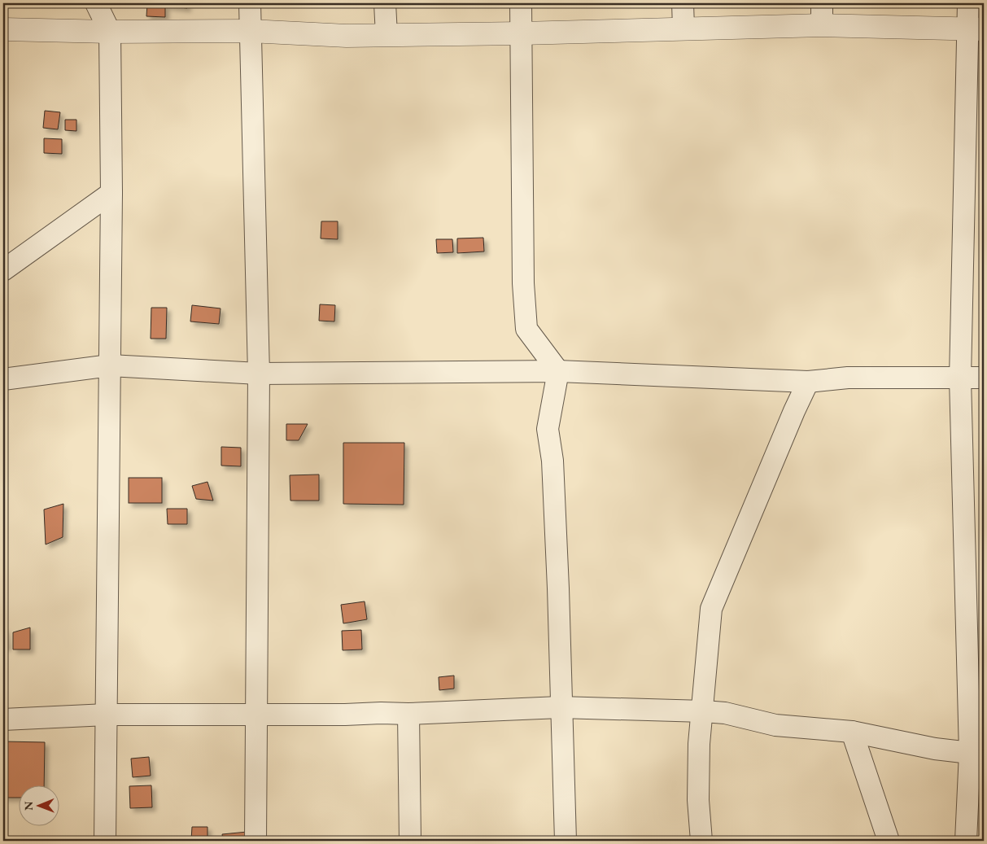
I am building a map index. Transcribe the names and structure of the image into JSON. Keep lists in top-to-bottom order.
{
  "north": "left"
}
